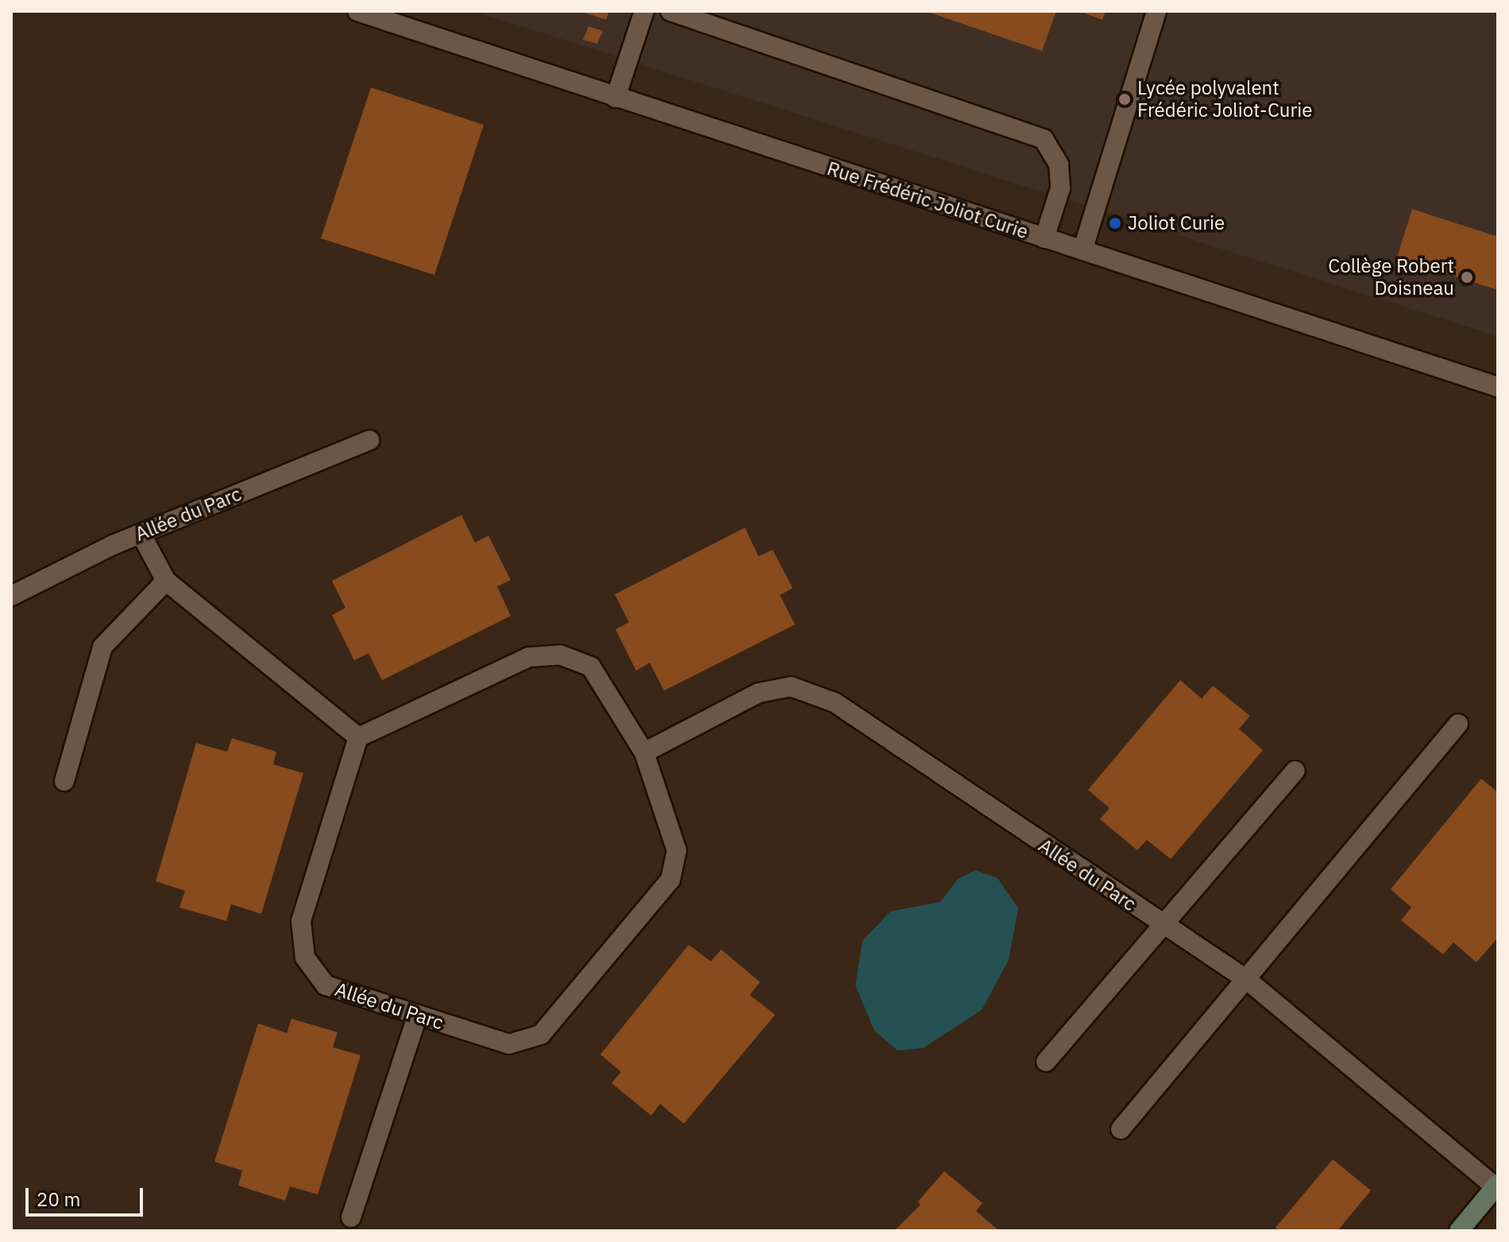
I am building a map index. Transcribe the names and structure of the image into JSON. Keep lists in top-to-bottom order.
{
  "streets": {
    "street": ["Rue Frédéric Joliot Curie", "Allée du Parc"]
  },
  "places": ["Lycée polyvalent Frédéric Joliot-Curie", "Joliot Curie", "Collège Robert Doisneau"],
  "scale_bar": "20 m"
}
